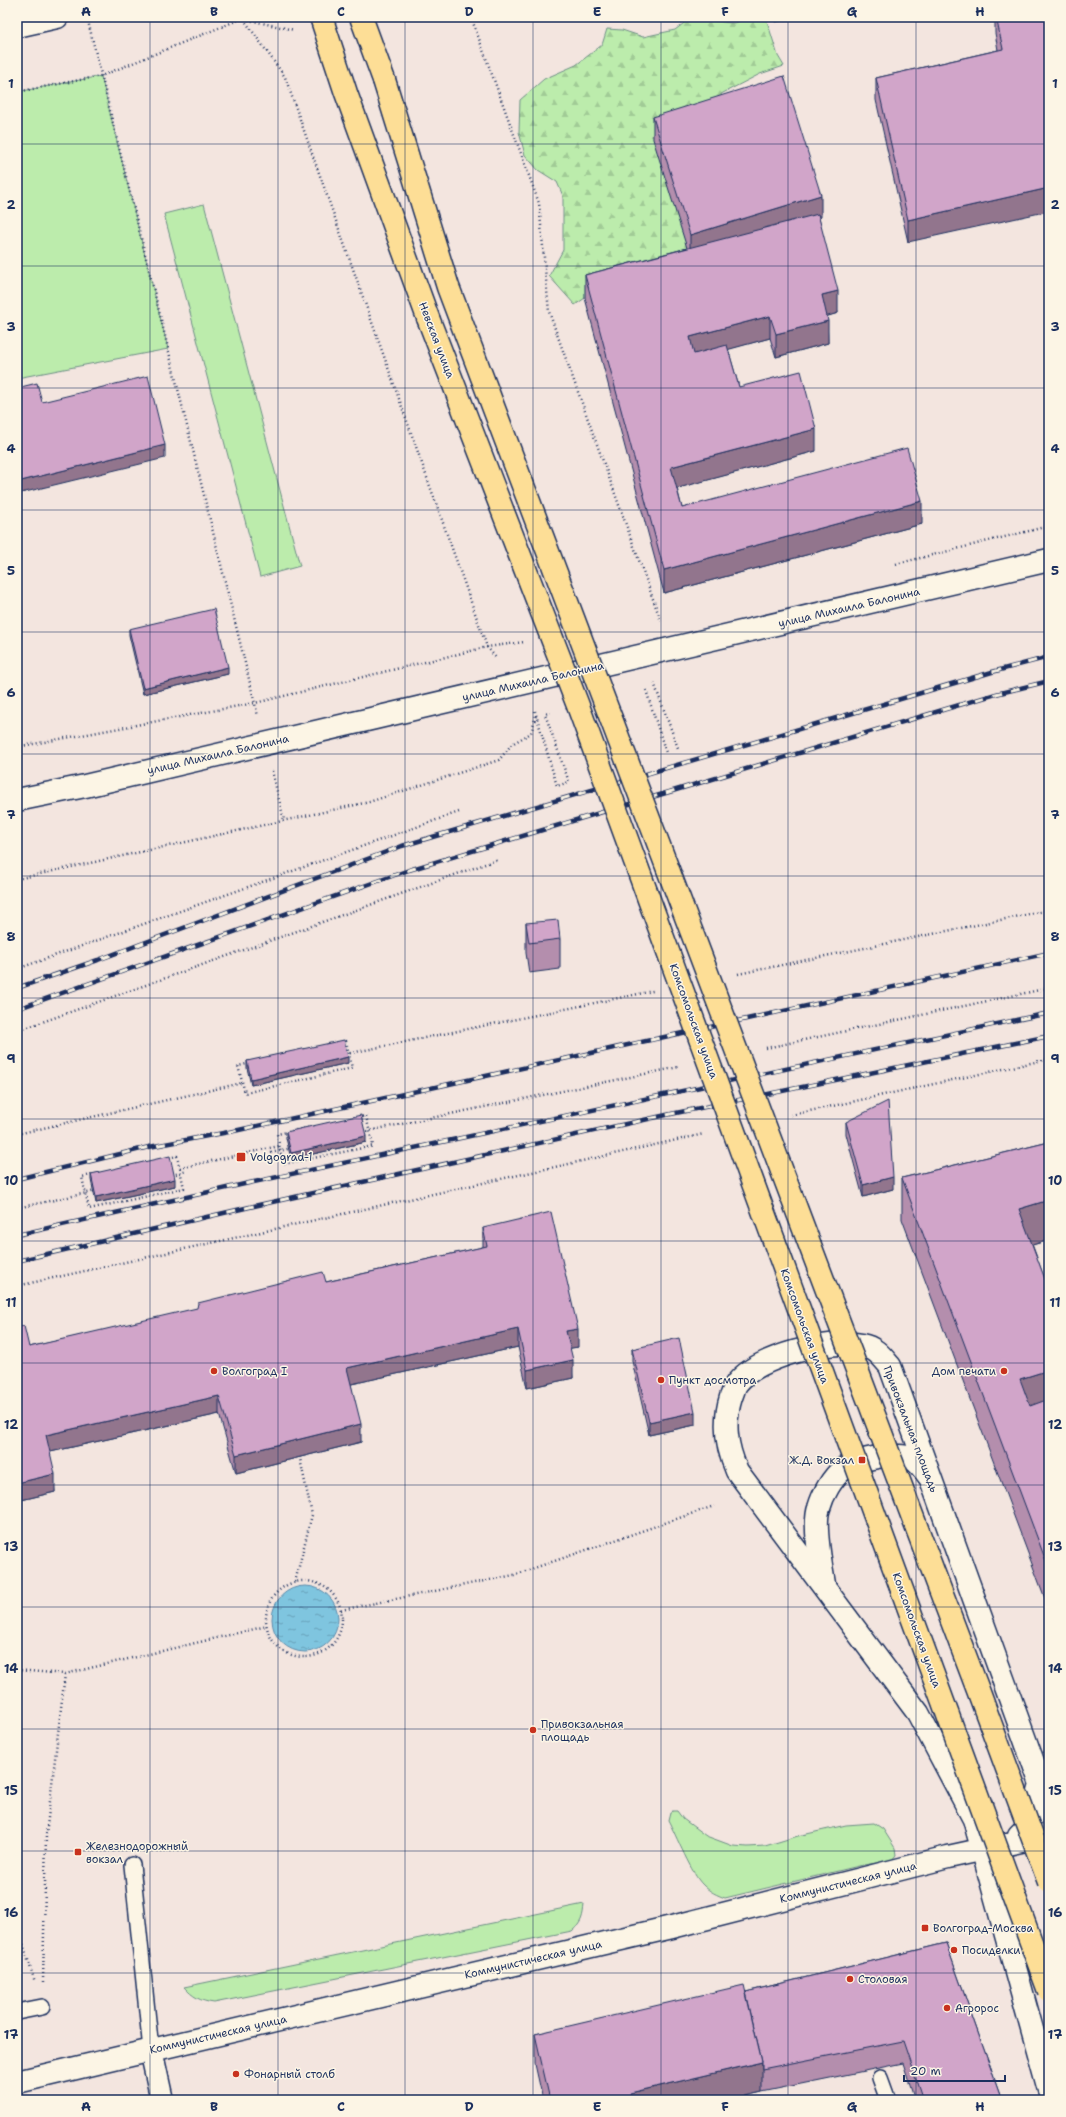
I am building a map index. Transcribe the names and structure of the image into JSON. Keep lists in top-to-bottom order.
{
  "streets": {
    "main road": ["Невская улица", "Комсомольская улица"],
    "street": ["улица Михаила Балонина", "Привокзальная площадь", "Коммунистическая улица"]
  },
  "crossings": [
    ["Невская улица", "Комсомольская улица"],
    ["Привокзальная площадь", "Коммунистическая улица"]
  ],
  "places": {
    "transit": [
      "Volgograd-1",
      "Ж.Д. Вокзал",
      "Железнодорожный вокзал",
      "Волгоград-Москва"
    ],
    "other": [
      "Волгоград I",
      "Дом печати",
      "Пункт досмотра",
      "Привокзальная площадь",
      "Посиделки",
      "Столовая",
      "Агророс",
      "Фонарный столб"
    ]
  },
  "scale_bar": "20 m",
  "grid": {
    "columns": [
      "A",
      "B",
      "C",
      "D",
      "E",
      "F",
      "G",
      "H"
    ],
    "rows": [
      "1",
      "2",
      "3",
      "4",
      "5",
      "6",
      "7",
      "8",
      "9",
      "10",
      "11",
      "12",
      "13",
      "14",
      "15",
      "16",
      "17"
    ]
  }
}
